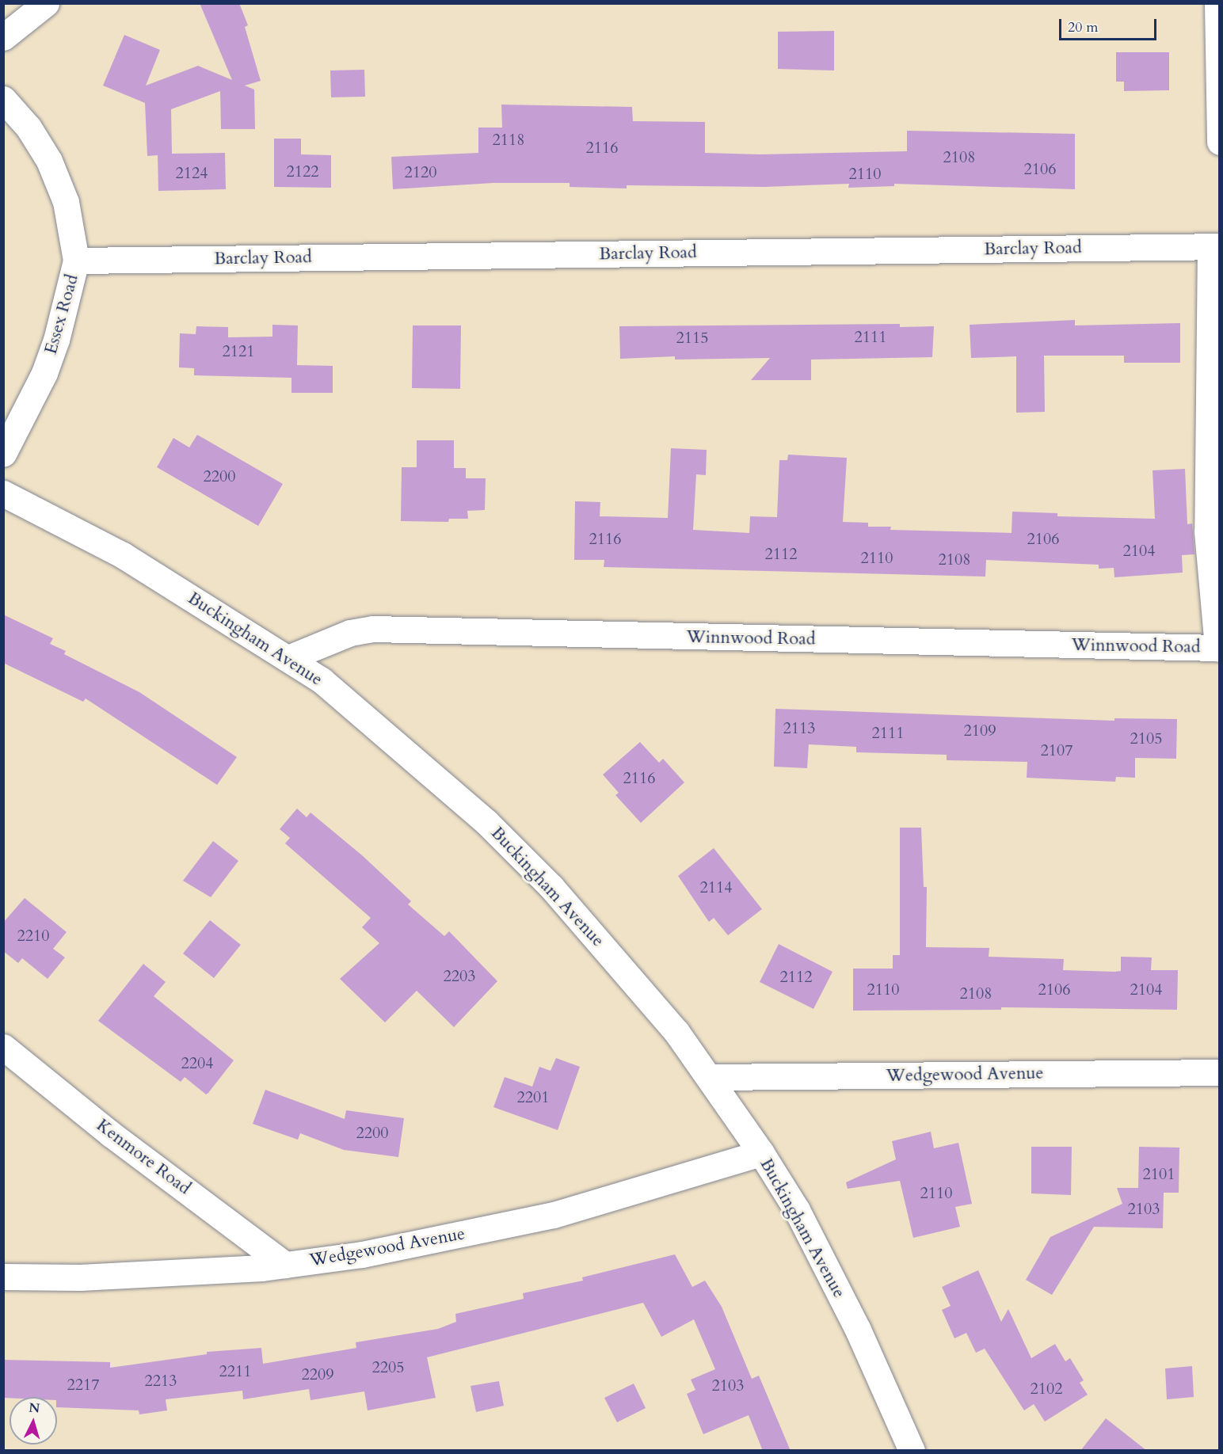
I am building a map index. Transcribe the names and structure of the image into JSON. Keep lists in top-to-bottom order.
{
  "streets": {
    "street": [
      "Barclay Road",
      "Essex Road",
      "Winnwood Road",
      "Buckingham Avenue",
      "Wedgewood Avenue",
      "Kenmore Road"
    ]
  },
  "crossings": [
    ["Barclay Road", "Essex Road"],
    ["Winnwood Road", "Buckingham Avenue"],
    ["Buckingham Avenue", "Wedgewood Avenue"],
    ["Wedgewood Avenue", "Kenmore Road"]
  ],
  "house_numbers": [
    "2118",
    "2116",
    "2108",
    "2106",
    "2122",
    "2120",
    "2124",
    "2110",
    "2111",
    "2115",
    "2121",
    "2200",
    "2116",
    "2106",
    "2104",
    "2112",
    "2110",
    "2108",
    "2113",
    "2109",
    "2111",
    "2105",
    "2107",
    "2116",
    "2114",
    "2210",
    "2203",
    "2112",
    "2110",
    "2106",
    "2104",
    "2108",
    "2204",
    "2201",
    "2200",
    "2101",
    "2110",
    "2103",
    "2205",
    "2211",
    "2209",
    "2213",
    "2217",
    "2103",
    "2102"
  ],
  "scale_bar": "20 m",
  "north": "top"
}
